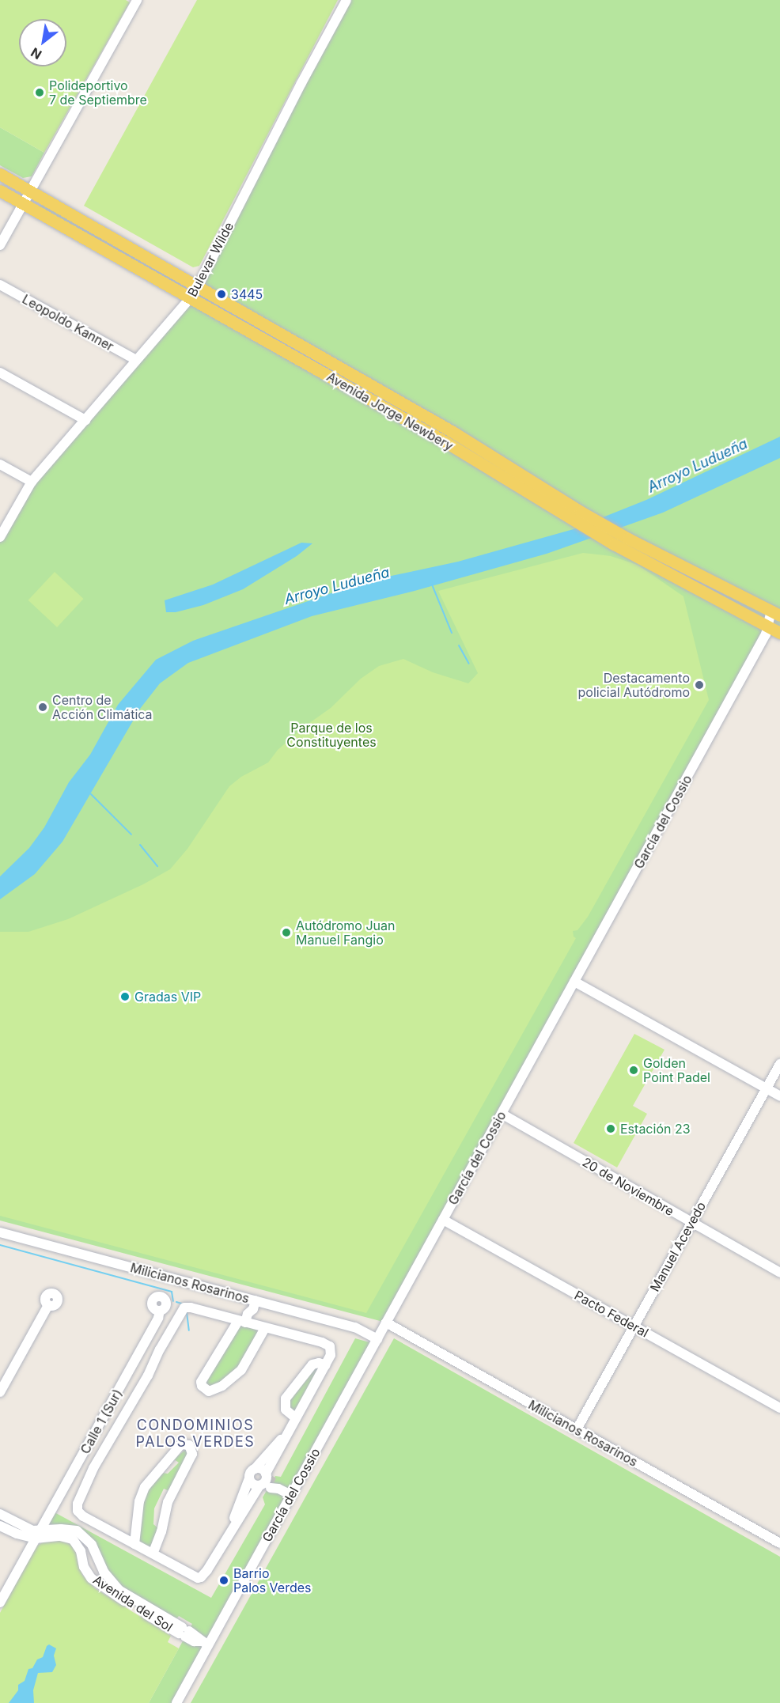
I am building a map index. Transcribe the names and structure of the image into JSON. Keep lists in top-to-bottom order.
{
  "streets": {
    "main road": ["Avenida Jorge Newbery"],
    "street": [
      "Bulevar Wilde",
      "Leopoldo Kanner",
      "García del Cossio",
      "20 de Noviembre",
      "Manuel Acevedo",
      "Milicianos Rosarinos",
      "Pacto Federal",
      "Calle 1 (Sur)",
      "Avenida del Sol"
    ]
  },
  "crossings": [
    ["Bulevar Wilde", "Leopoldo Kanner"],
    ["Bulevar Wilde", "Avenida Jorge Newbery"],
    ["Avenida Jorge Newbery", "García del Cossio"],
    ["García del Cossio", "20 de Noviembre"],
    ["García del Cossio", "Milicianos Rosarinos"],
    ["García del Cossio", "Pacto Federal"],
    ["García del Cossio", "Avenida del Sol"],
    ["20 de Noviembre", "Manuel Acevedo"],
    ["Manuel Acevedo", "Milicianos Rosarinos"],
    ["Manuel Acevedo", "Pacto Federal"],
    ["Calle 1 (Sur)", "Avenida del Sol"]
  ],
  "districts": ["CONDOMINIOS PALOS VERDES"],
  "water": ["Arroyo Ludueña"],
  "parks": ["Parque de los Constituyentes"],
  "places": [
    "Polideportivo 7 de Septiembre",
    "3445",
    "Destacamento policial Autódromo",
    "Centro de Acción Climática",
    "Autódromo Juan Manuel Fangio",
    "Gradas VIP",
    "Golden Point Padel",
    "Estación 23",
    "Barrio Palos Verdes"
  ],
  "north": "bottom left"
}
